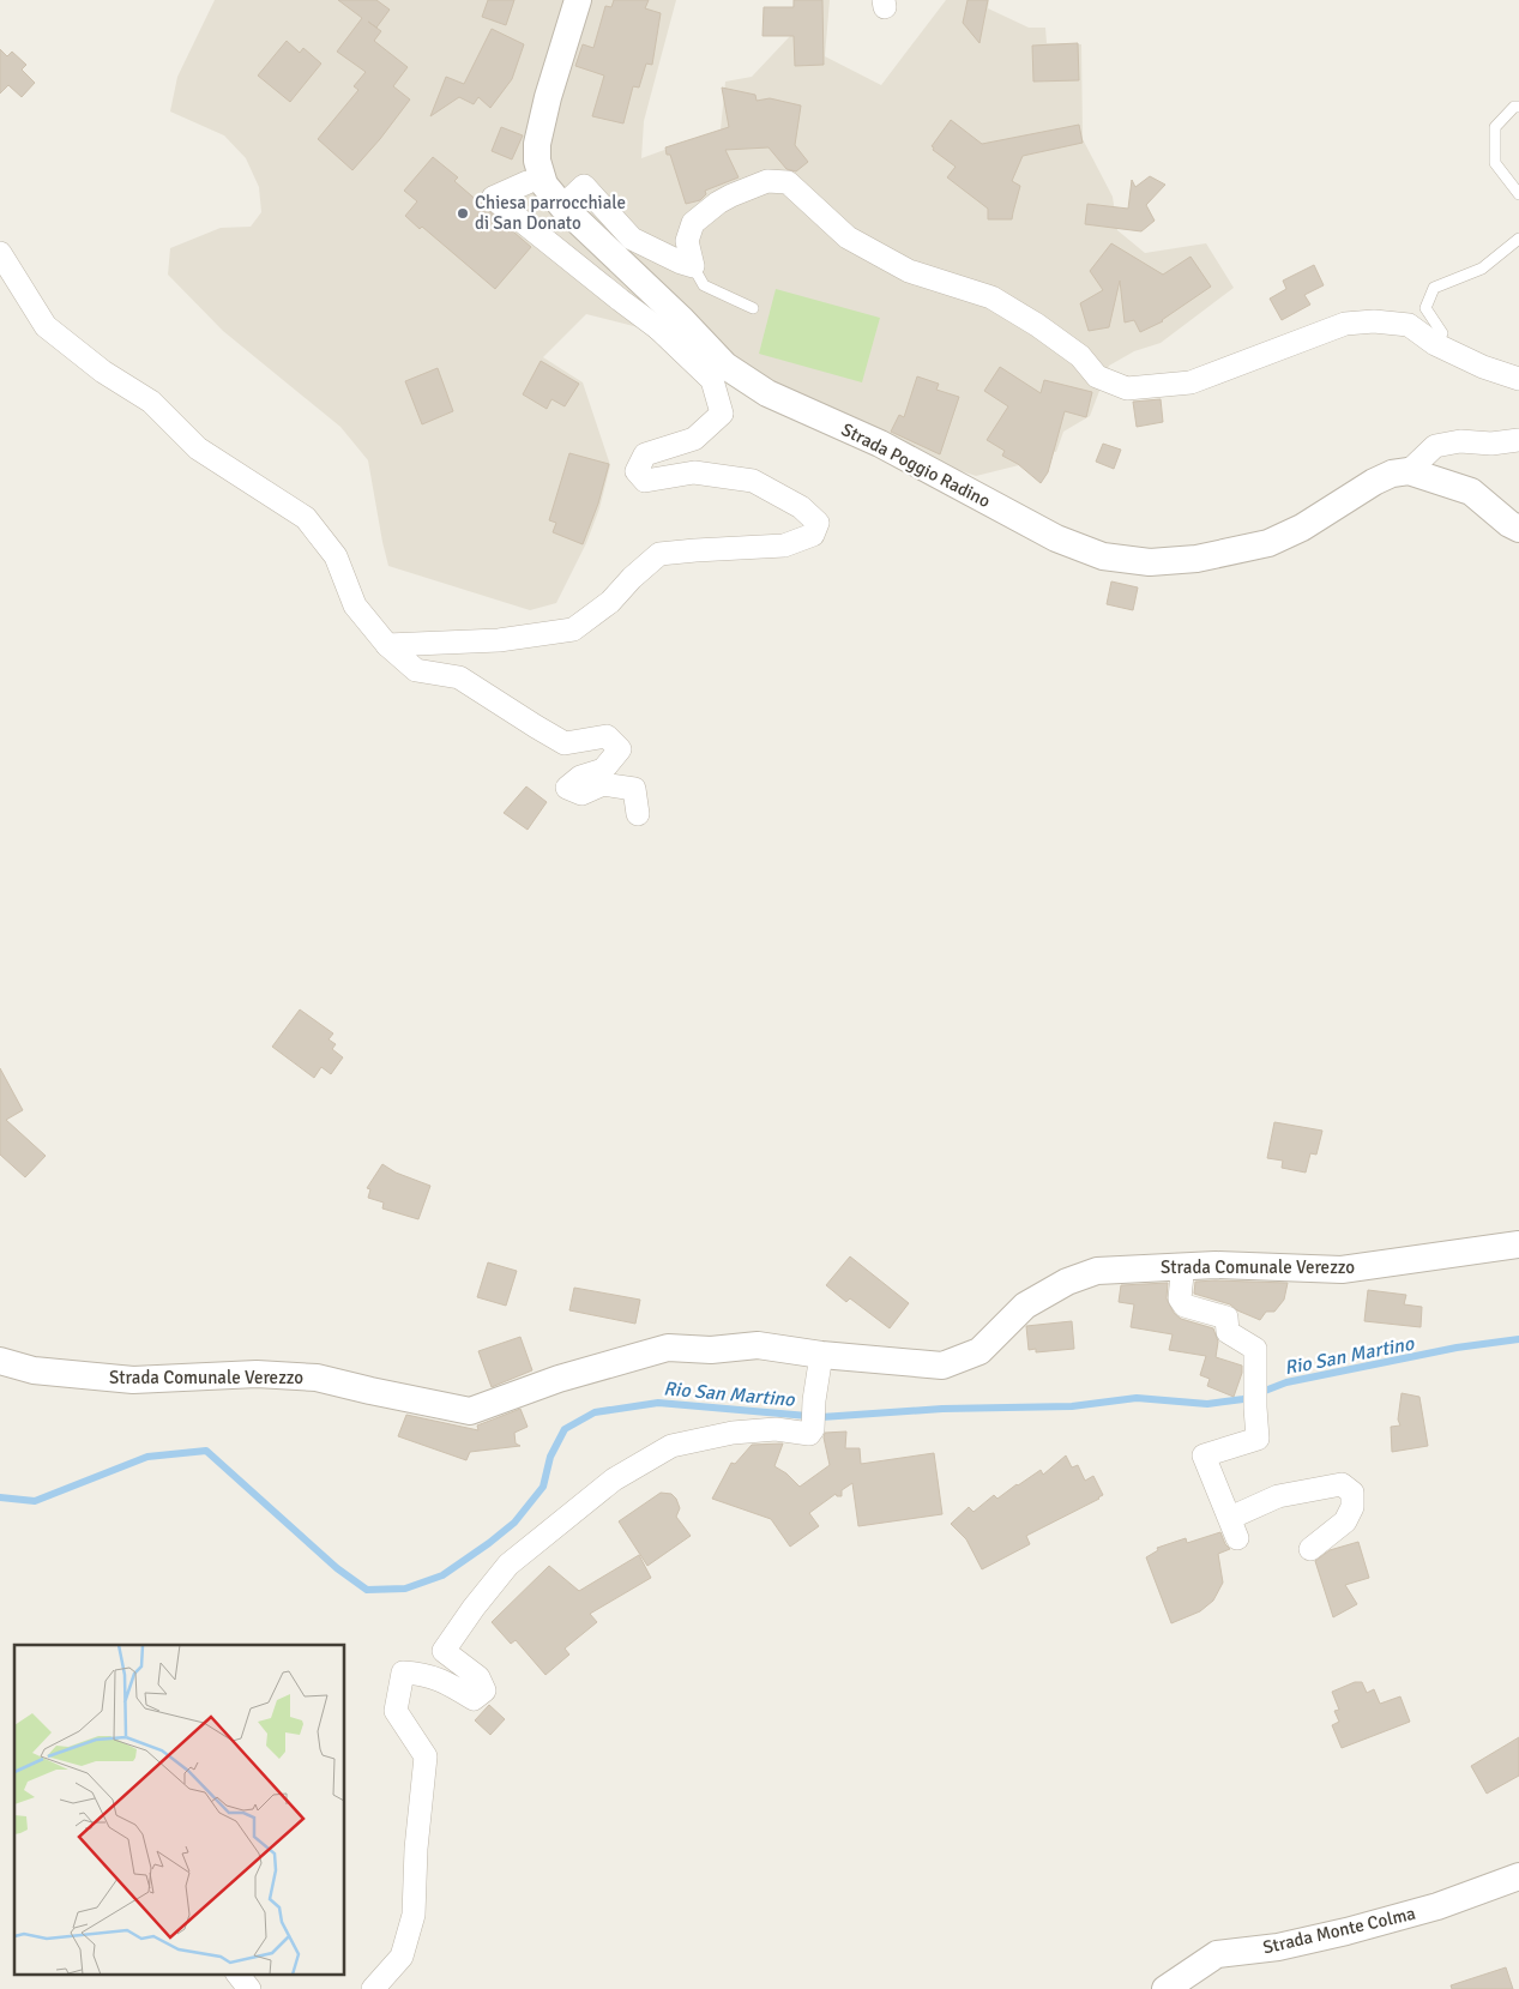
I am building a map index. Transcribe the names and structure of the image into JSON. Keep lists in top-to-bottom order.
{
  "streets": {
    "street": ["Strada Poggio Radino", "Strada Comunale Verezzo", "Strada Monte Colma"]
  },
  "water": ["Rio San Martino"],
  "places": ["Chiesa parrocchiale di San Donato"]
}
